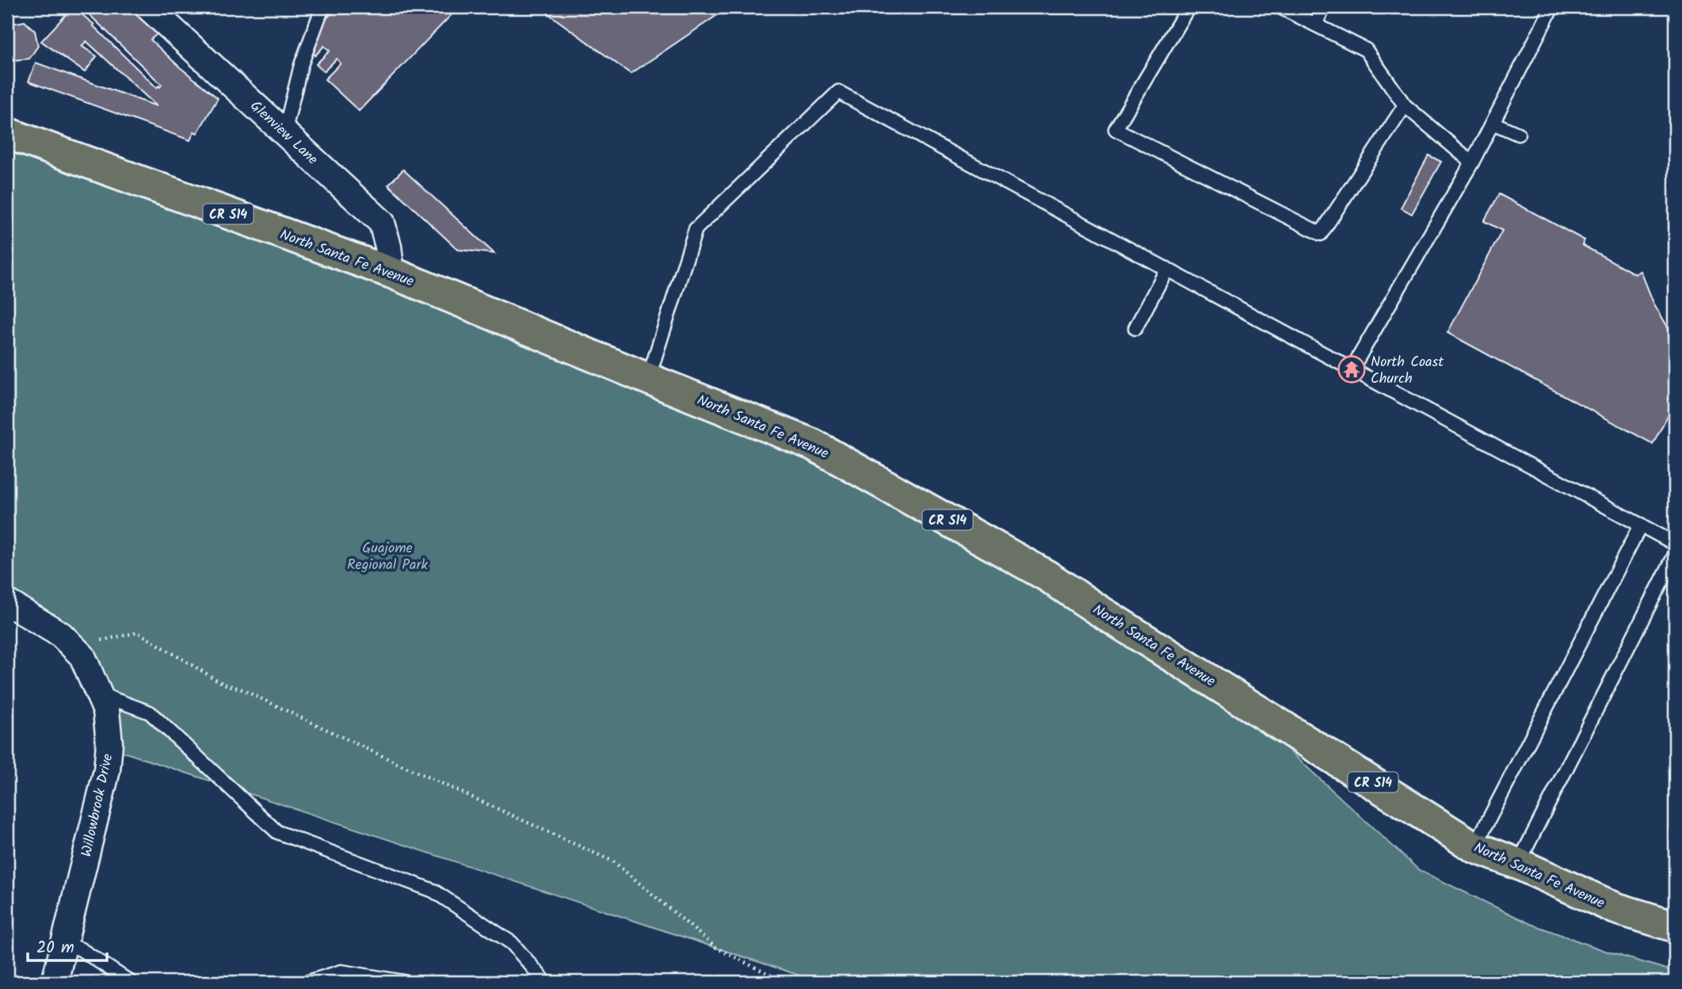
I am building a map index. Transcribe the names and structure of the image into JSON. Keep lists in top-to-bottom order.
{
  "streets": {
    "main road": ["CR S14", "North Santa Fe Avenue"],
    "street": ["Glenview Lane", "Willowbrook Drive"]
  },
  "crossings": [
    ["Glenview Lane", "North Santa Fe Avenue"]
  ],
  "parks": ["Guajome Regional Park"],
  "places": {
    "temple": ["North Coast Church"]
  },
  "scale_bar": "20 m"
}
